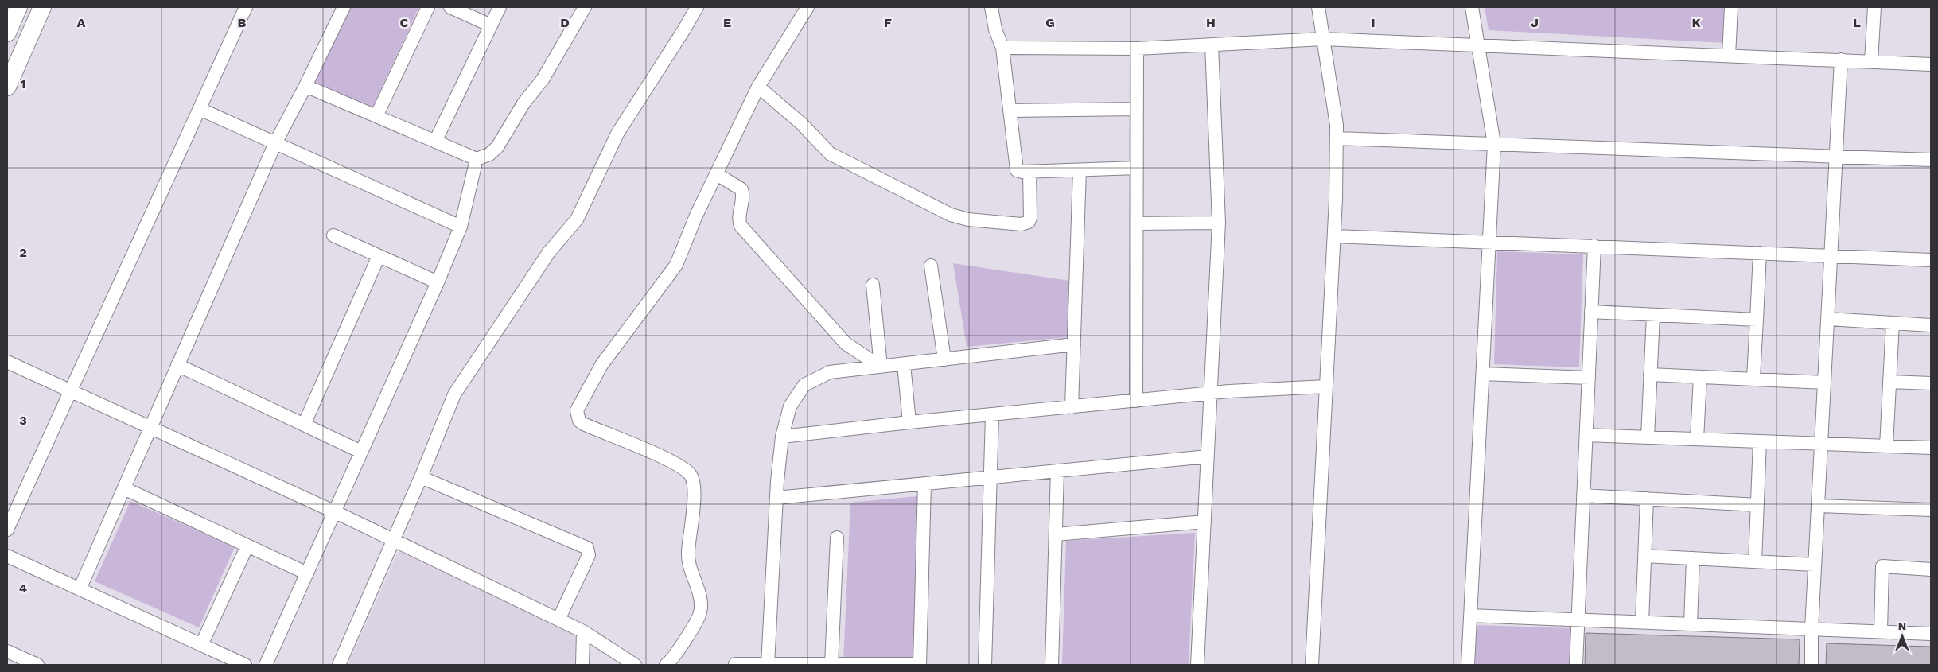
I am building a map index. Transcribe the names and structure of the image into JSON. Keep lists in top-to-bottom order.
{
  "north": "top",
  "grid": {
    "columns": [
      "A",
      "B",
      "C",
      "D",
      "E",
      "F",
      "G",
      "H",
      "I",
      "J",
      "K",
      "L"
    ],
    "rows": [
      "1",
      "2",
      "3",
      "4"
    ]
  }
}
